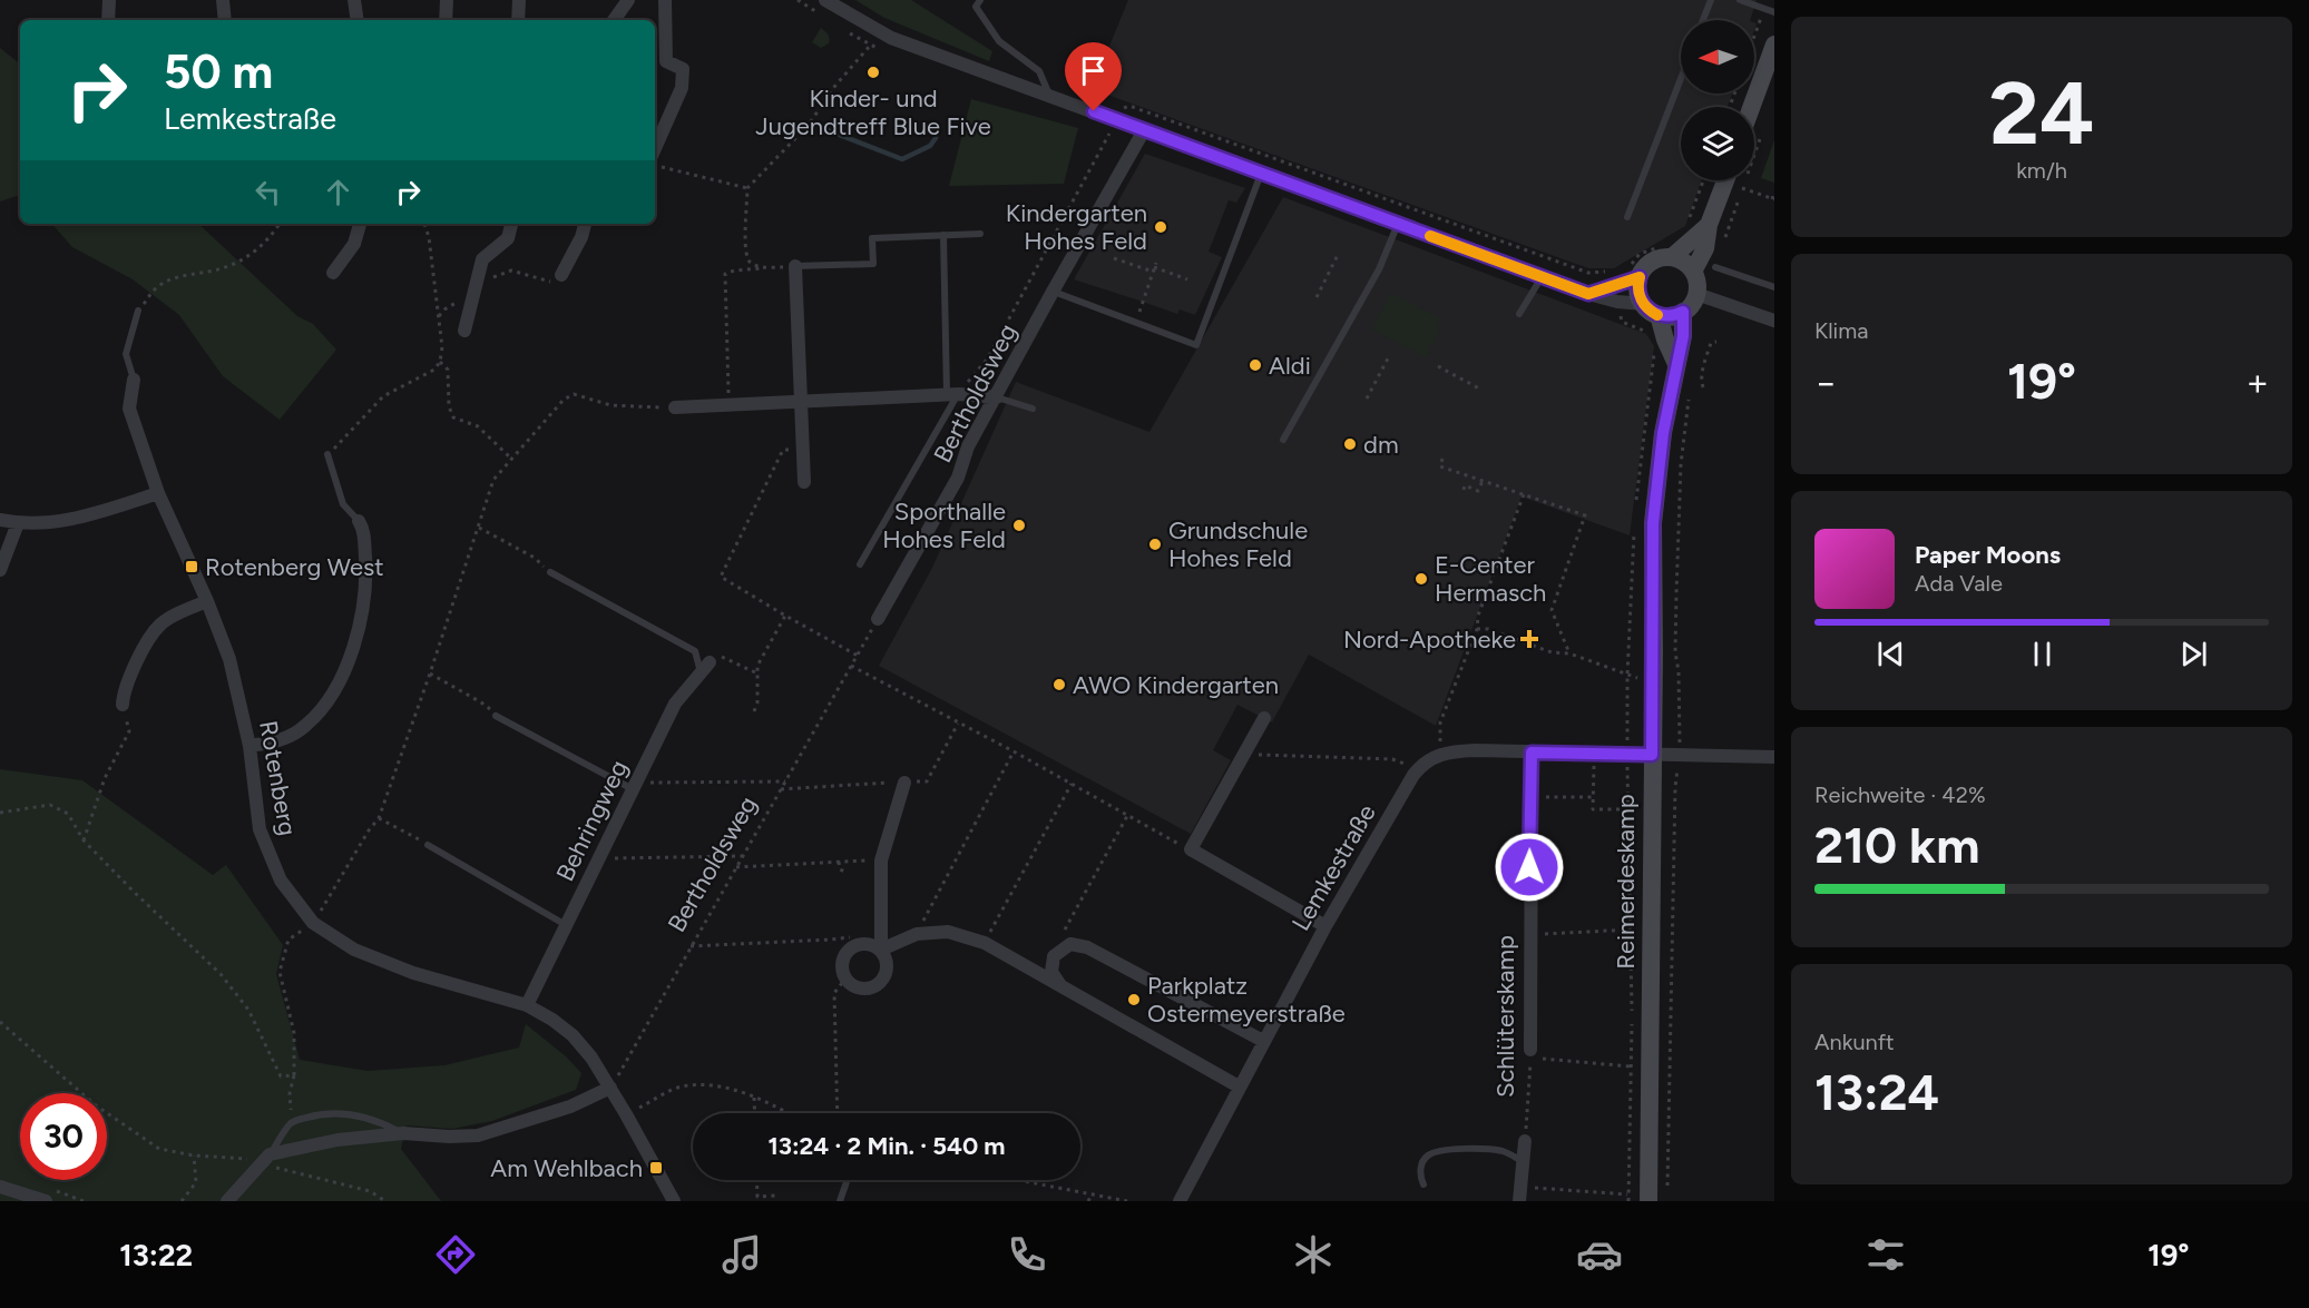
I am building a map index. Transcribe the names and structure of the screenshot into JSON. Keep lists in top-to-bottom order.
{
  "streets": {
    "main road": ["Reimerdeskamp"],
    "street": [
      "Bertholdsweg",
      "Rotenberg",
      "Behringweg",
      "Lemkestraße",
      "Schlüterskamp"
    ]
  },
  "crossings": [
    ["Bertholdsweg", "Rotenberg"],
    ["Rotenberg", "Behringweg"]
  ],
  "places": {
    "other": [
      "Kinder- und Jugendtreff Blue Five",
      "Kindergarten Hohes Feld",
      "Aldi",
      "dm",
      "Sporthalle Hohes Feld",
      "Grundschule Hohes Feld",
      "E-Center Hermasch",
      "AWO Kindergarten",
      "Parkplatz Ostermeyerstraße"
    ],
    "transit": ["Rotenberg West", "Am Wehlbach"],
    "health": ["Nord-Apotheke"]
  },
  "north": "left",
  "page": {
    "tile": [
      ["24", "km/h"],
      "Klima",
      ["Reichweite · 42%", "210 km"],
      ["Ankunft", "13:24"]
    ],
    "turn": ["50 m", "Lemkestraße"],
    "heat": ["−", "19°", "+"],
    "song": ["Paper Moons", "Ada Vale"],
    "limit": "30",
    "trip": "13:24 · 2 Min. · 540 m",
    "tabs": ["13:22", "19°"]
  }
}
